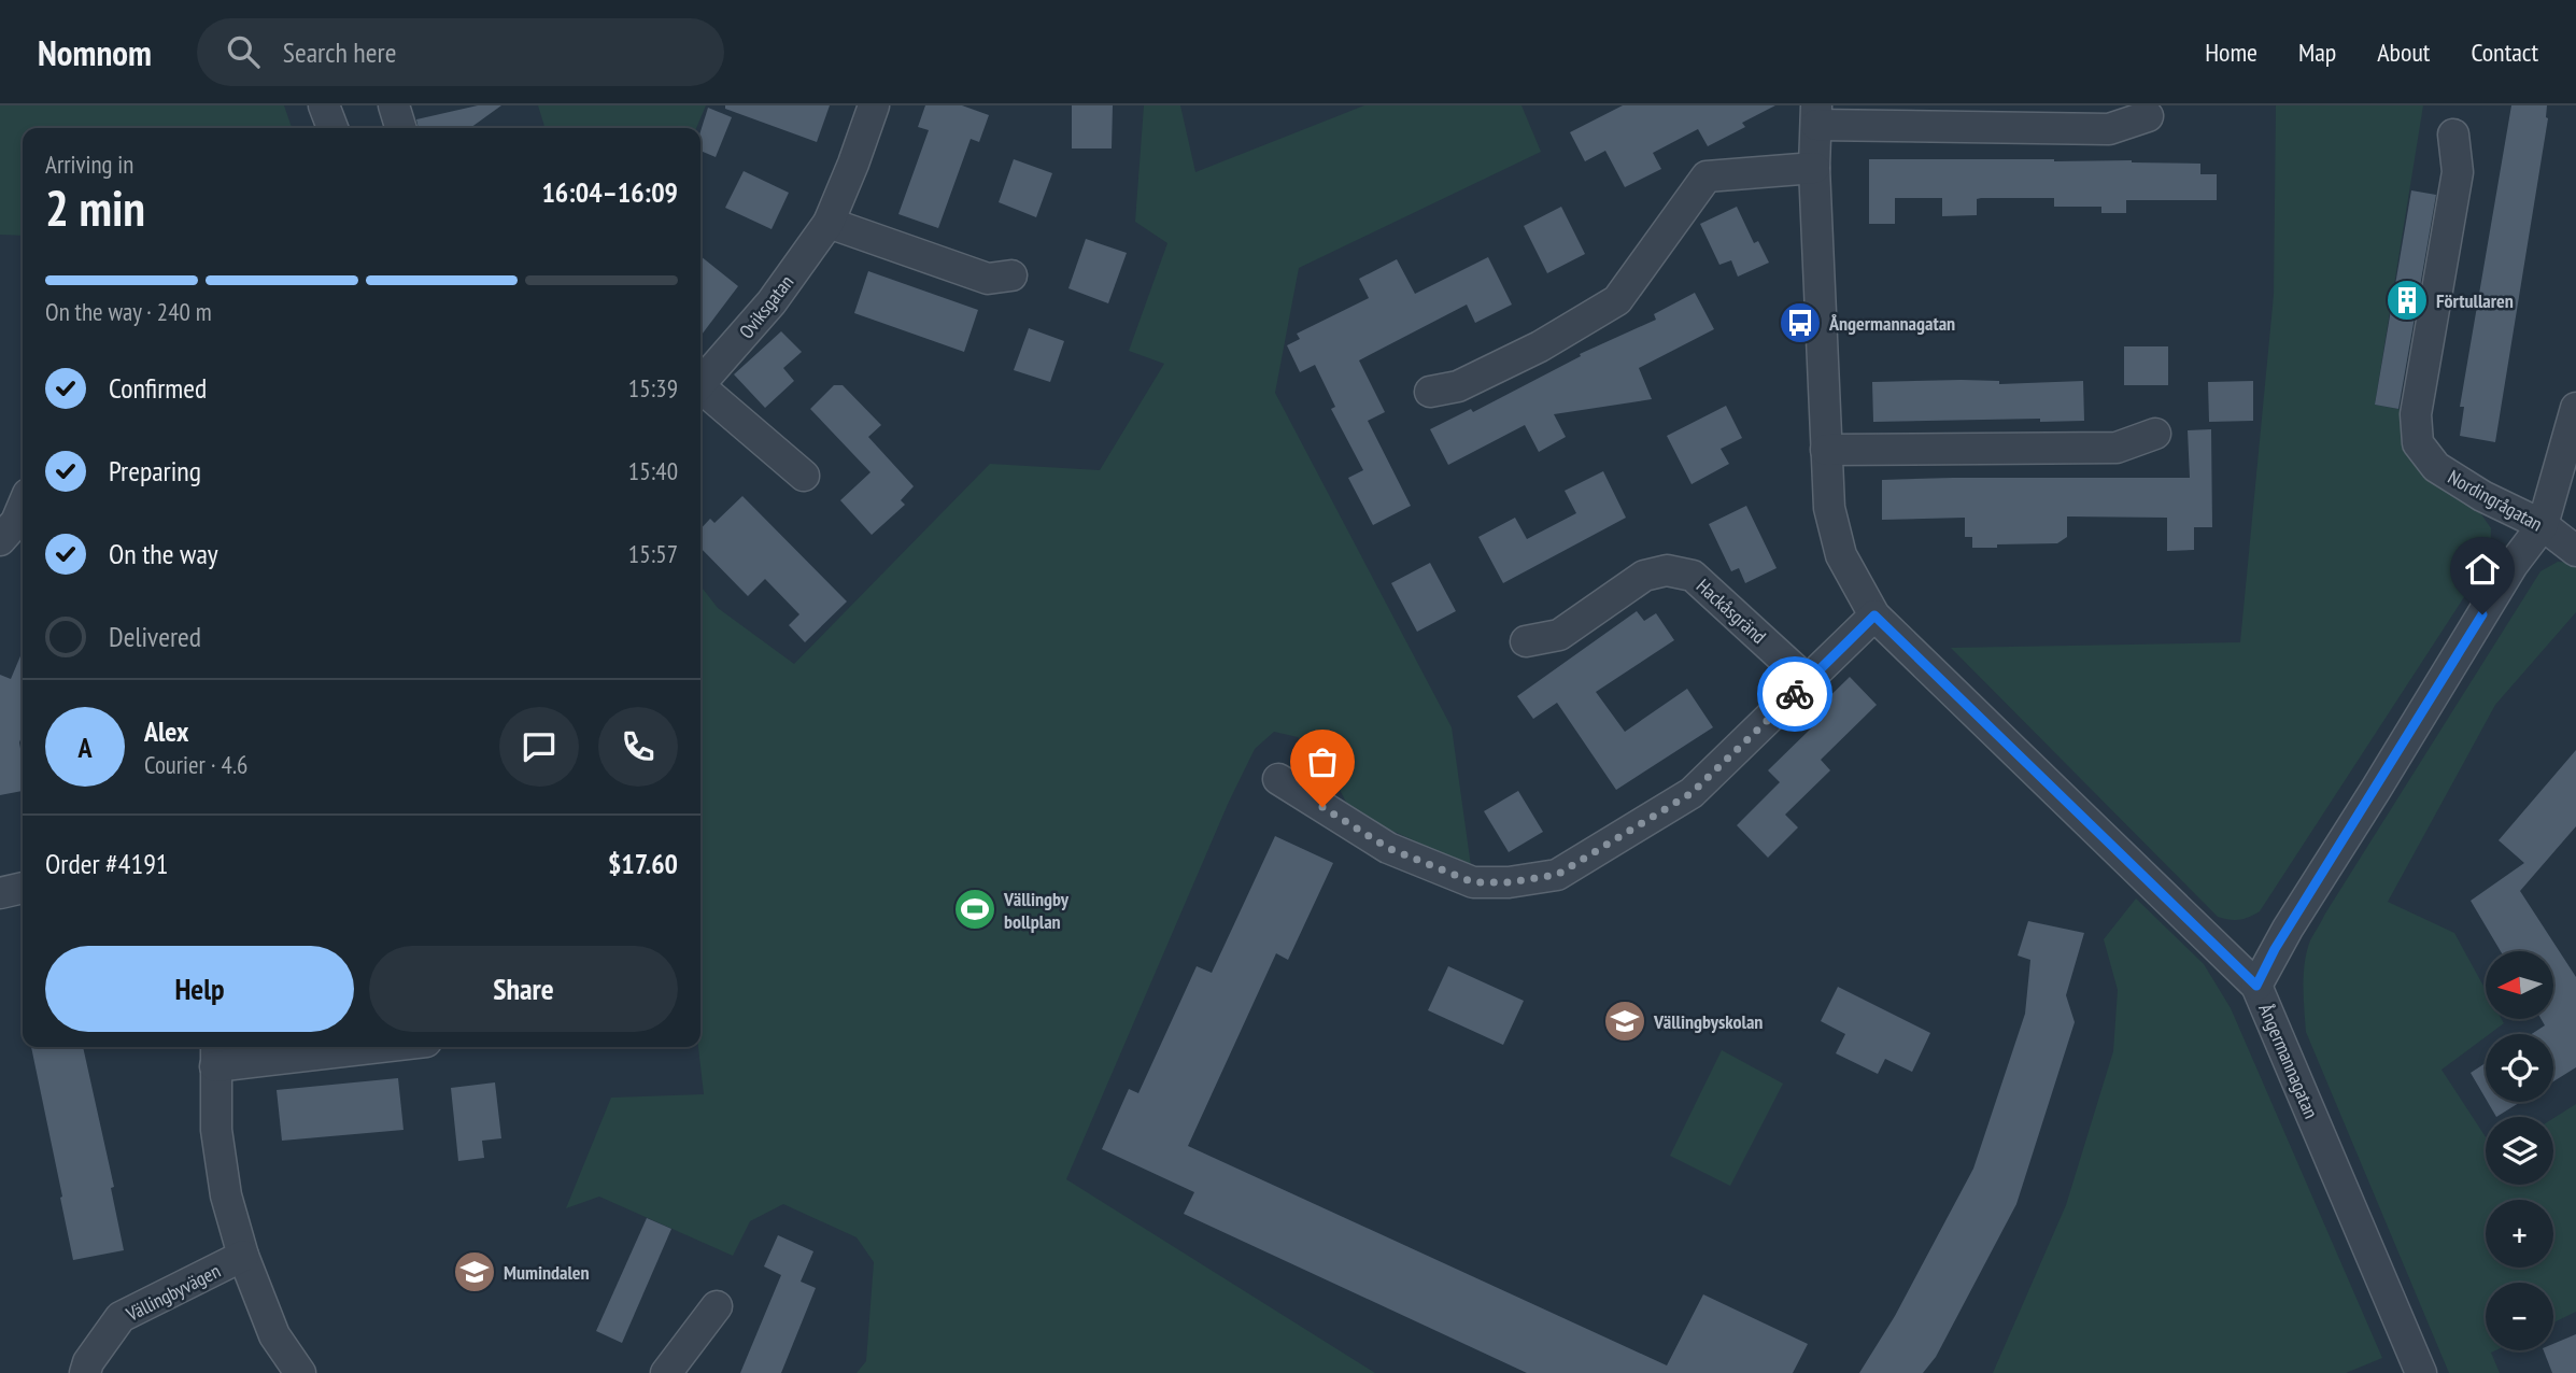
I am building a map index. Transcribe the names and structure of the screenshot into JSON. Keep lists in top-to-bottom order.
{
  "streets": {
    "street": [
      "Oviksgatan",
      "Nordingrågatan",
      "Hackåsgränd",
      "Ångermannagatan",
      "Vällingbyvägen"
    ]
  },
  "places": {
    "building": ["Förtullaren"],
    "bus stop": ["Ångermannagatan"],
    "sports": ["Vällingby bollplan"],
    "school or university": ["Vällingbyskolan", "Mumindalen"]
  },
  "north": "left",
  "page": {
    "header": "Nomnom",
    "search": "Search here",
    "nav": [
      "Home",
      "Map",
      "About",
      "Contact"
    ],
    "heading": ["2 min", "Arriving in", "16:04–16:09"],
    "panel": [
      "Alex",
      "Courier · 4.6",
      "Order #4191",
      "$17.60"
    ],
    "bar": "On the way · 240 m",
    "list": [
      ["Confirmed", "15:39"],
      ["Preparing", "15:40"],
      ["On the way", "15:57"],
      "Delivered"
    ],
    "round": "A",
    "buttons": ["Help", "Share"],
    "map_buttons": ["+", "−"]
  }
}
